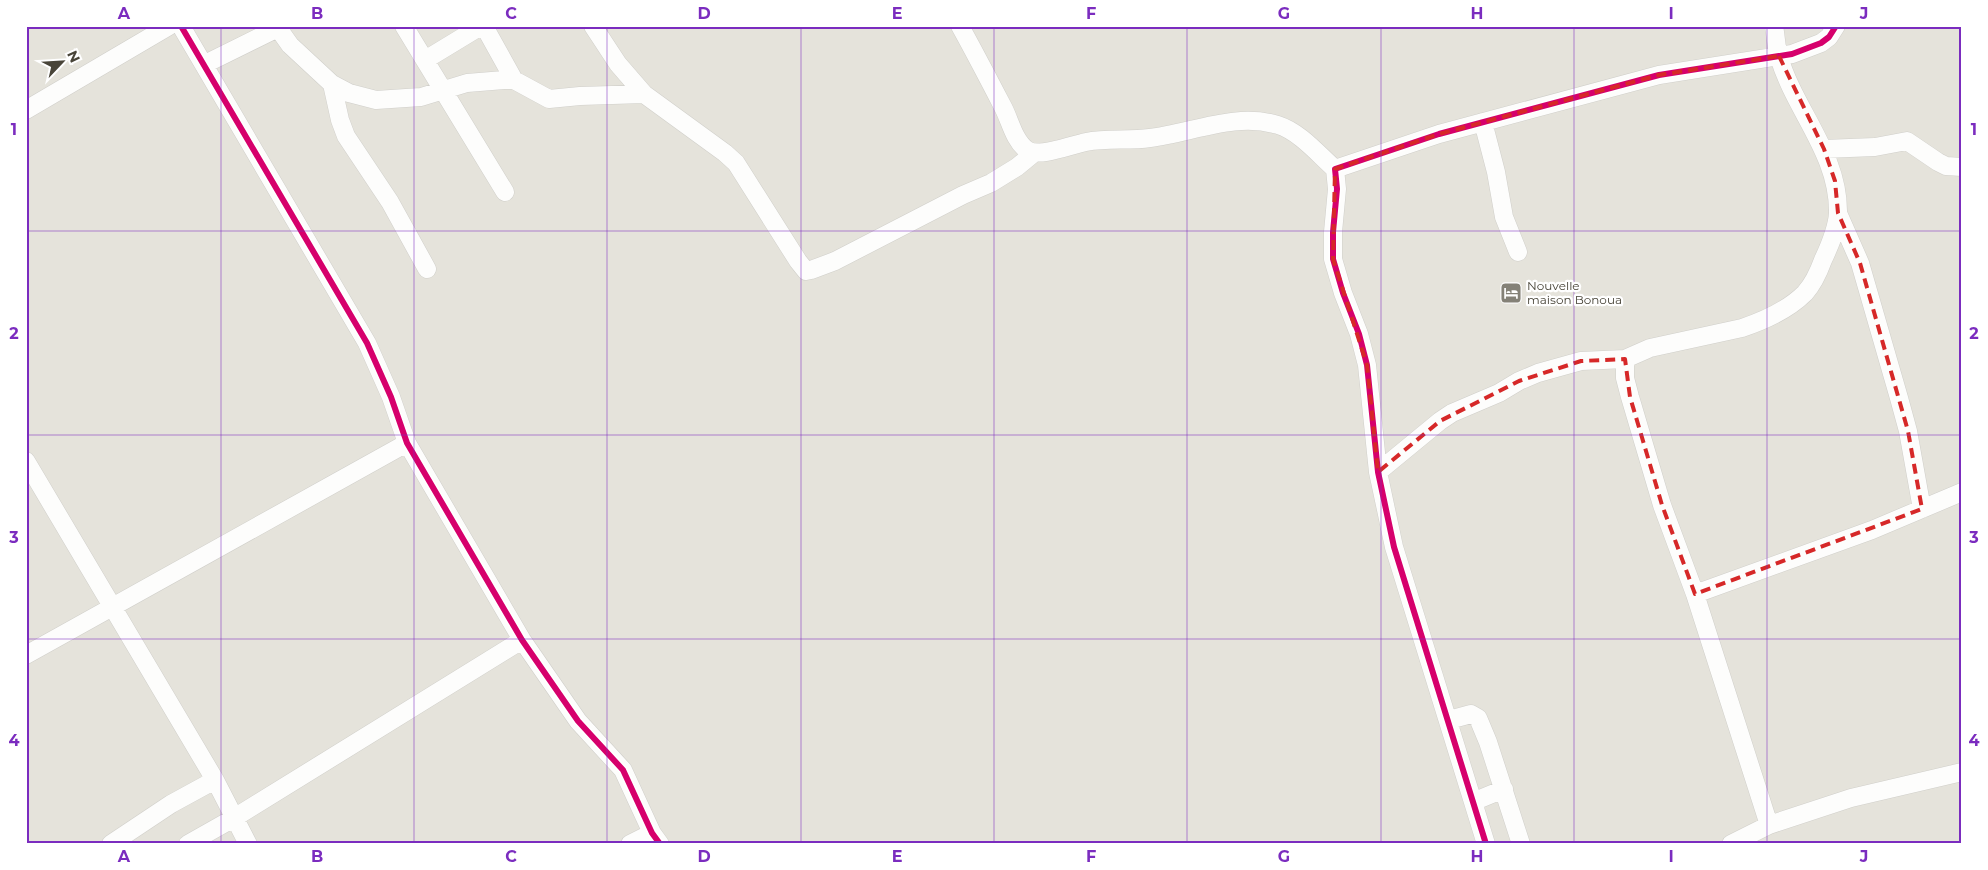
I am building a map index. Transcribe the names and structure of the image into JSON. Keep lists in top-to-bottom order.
{
  "places": {
    "hotel": ["Nouvelle maison Bonoua"]
  },
  "north": "top right",
  "grid": {
    "columns": [
      "A",
      "B",
      "C",
      "D",
      "E",
      "F",
      "G",
      "H",
      "I",
      "J"
    ],
    "rows": [
      "1",
      "2",
      "3",
      "4"
    ]
  }
}
